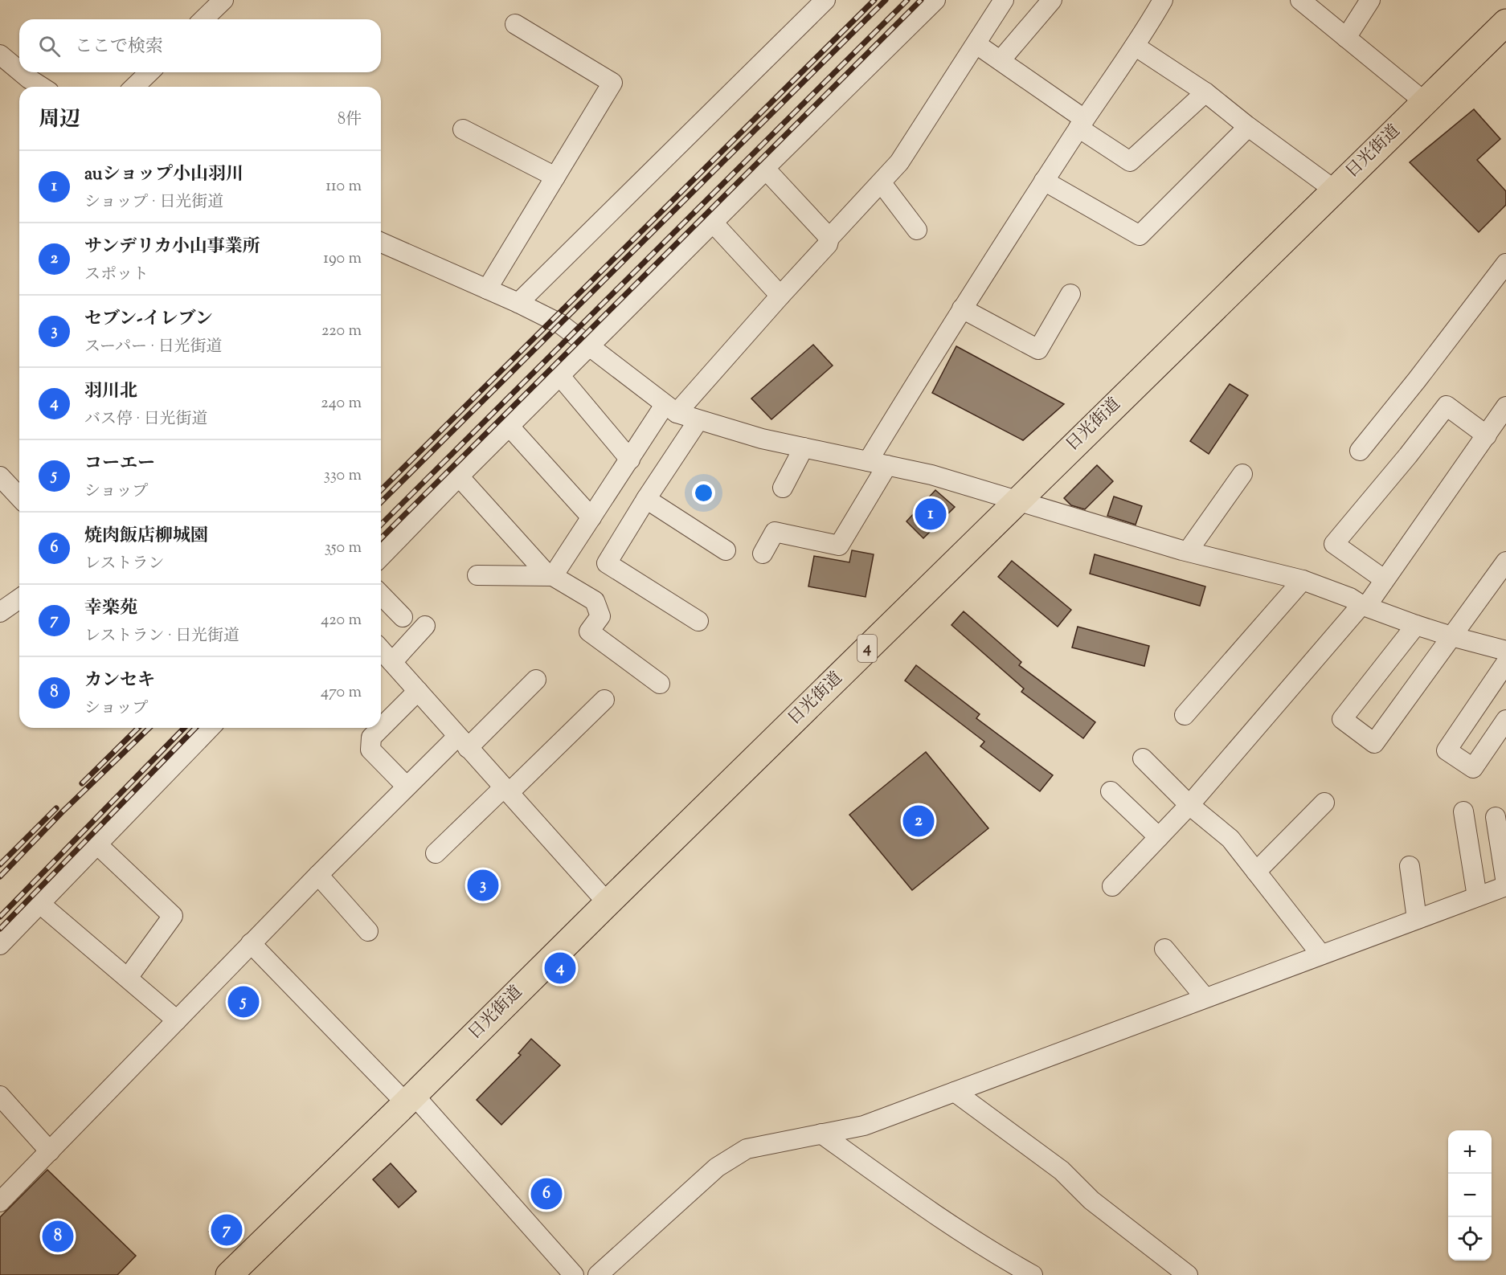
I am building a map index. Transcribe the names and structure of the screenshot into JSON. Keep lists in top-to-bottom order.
{
  "streets": {
    "highway": ["日光街道", "4"]
  },
  "page": {
    "search": "ここで検索",
    "heading": ["周辺", "8件"],
    "list": [
      {
        "mark": "1",
        "name": "auショップ小山羽川",
        "note": "ショップ · 日光街道",
        "value": "110 m"
      },
      {
        "mark": "2",
        "name": "サンデリカ小山事業所",
        "note": "スポット",
        "value": "190 m"
      },
      {
        "mark": "3",
        "name": "セブン-イレブン",
        "note": "スーパー · 日光街道",
        "value": "220 m"
      },
      {
        "mark": "4",
        "name": "羽川北",
        "note": "バス停 · 日光街道",
        "value": "240 m"
      },
      {
        "mark": "5",
        "name": "コーエー",
        "note": "ショップ",
        "value": "330 m"
      },
      {
        "mark": "6",
        "name": "焼肉飯店柳城園",
        "note": "レストラン",
        "value": "350 m"
      },
      {
        "mark": "7",
        "name": "幸楽苑",
        "note": "レストラン · 日光街道",
        "value": "420 m"
      },
      {
        "mark": "8",
        "name": "カンセキ",
        "note": "ショップ",
        "value": "470 m"
      }
    ],
    "pins": [
      "1",
      "2",
      "3",
      "4",
      "5",
      "6",
      "7",
      "8"
    ],
    "map_buttons": ["+", "−"]
  }
}
